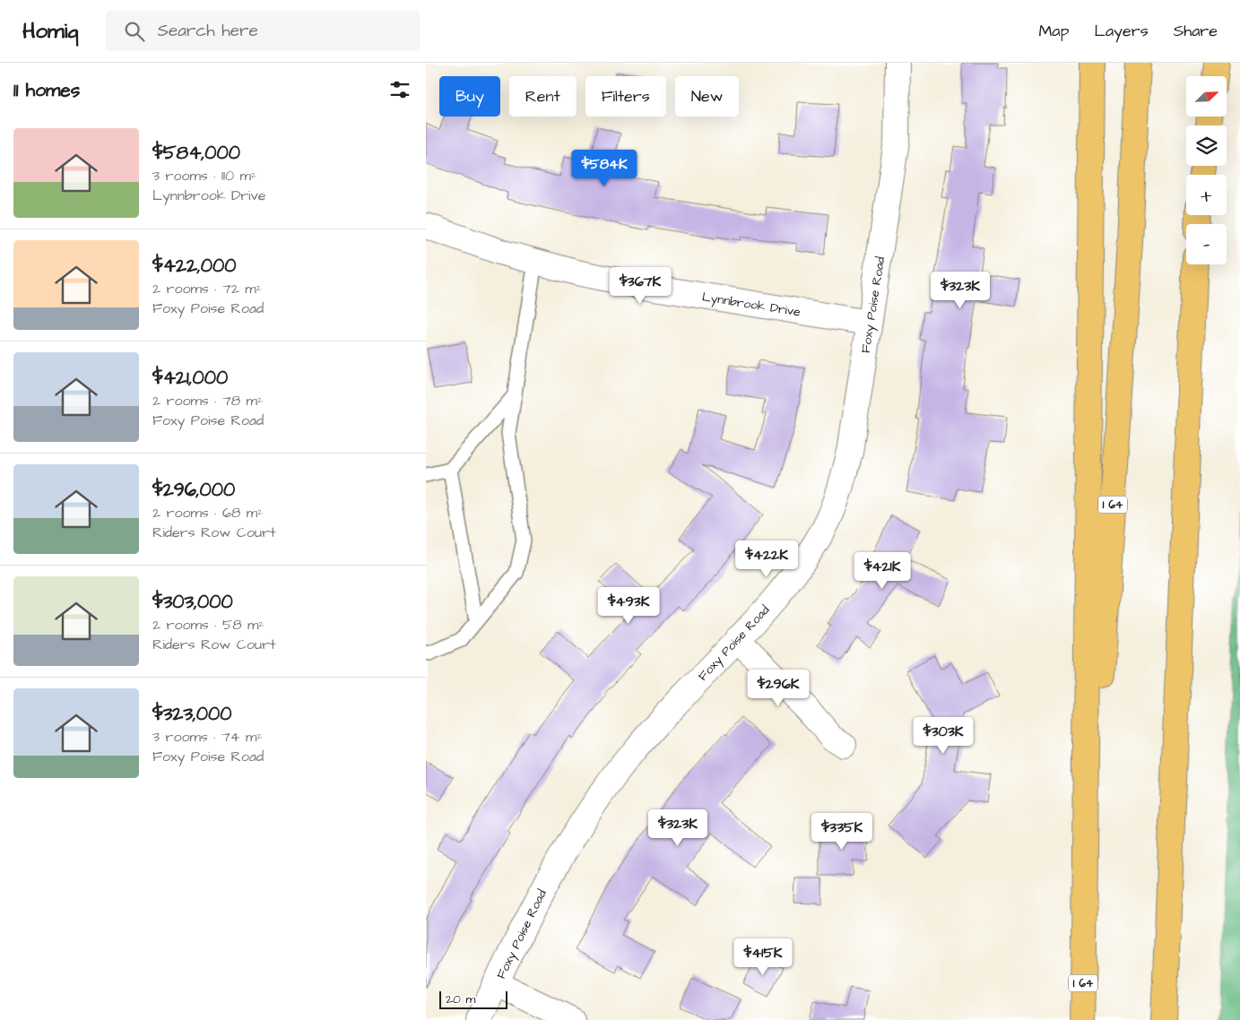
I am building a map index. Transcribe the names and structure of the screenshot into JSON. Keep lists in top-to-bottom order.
{
  "streets": {
    "highway": ["I 64"],
    "street": ["Lynnbrook Drive", "Foxy Poise Road"]
  },
  "crossings": [
    ["Lynnbrook Drive", "Foxy Poise Road"]
  ],
  "scale_bar": "20 m",
  "north": "top right",
  "page": {
    "header": "Homiq",
    "search": "Search here",
    "nav": ["Map", "Layers", "Share"],
    "heading": "11 homes",
    "map_buttons": ["+", "−"],
    "chip": [
      "Buy",
      "Rent",
      "Filters",
      "New"
    ],
    "list": [
      {
        "name": "$584,000",
        "note": "3 rooms · 110 m² · Lynnbrook Drive"
      },
      {
        "name": "$422,000",
        "note": "2 rooms · 72 m² · Foxy Poise Road"
      },
      {
        "name": "$421,000",
        "note": "2 rooms · 78 m² · Foxy Poise Road"
      },
      {
        "name": "$296,000",
        "note": "2 rooms · 68 m² · Riders Row Court"
      },
      {
        "name": "$303,000",
        "note": "2 rooms · 58 m² · Riders Row Court"
      },
      {
        "name": "$323,000",
        "note": "3 rooms · 74 m² · Foxy Poise Road"
      }
    ],
    "price": [
      "$584K",
      "$367K",
      "$323K",
      "$422K",
      "$421K",
      "$493K",
      "$296K",
      "$303K",
      "$323K",
      "$335K",
      "$415K"
    ],
    "scale": "20 m"
  }
}
